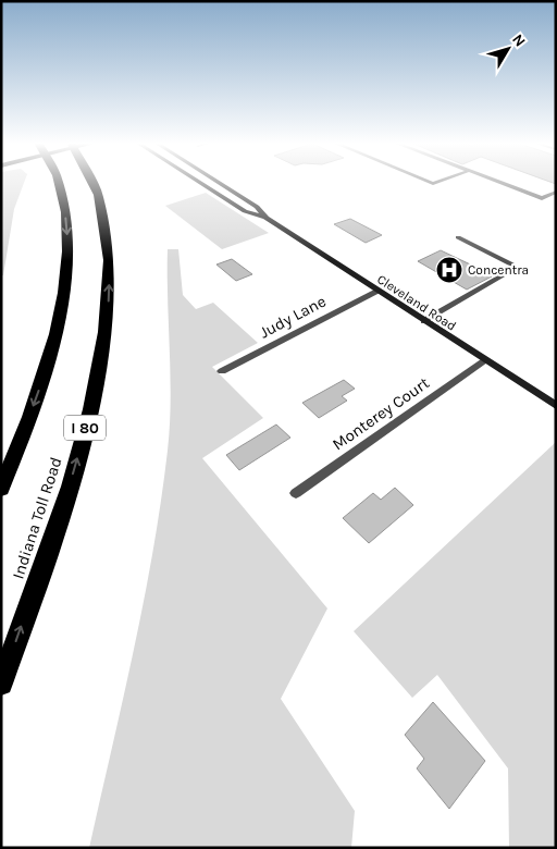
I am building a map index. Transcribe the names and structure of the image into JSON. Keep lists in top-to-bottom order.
{
  "streets": {
    "highway": ["I 80", "Indiana Toll Road"],
    "main road": ["Cleveland Road"],
    "street": ["Judy Lane", "Monterey Court"]
  },
  "crossings": [
    ["Cleveland Road", "Judy Lane"],
    ["Cleveland Road", "Monterey Court"]
  ],
  "places": {
    "hospital": ["Concentra"]
  },
  "north": "top right"
}
